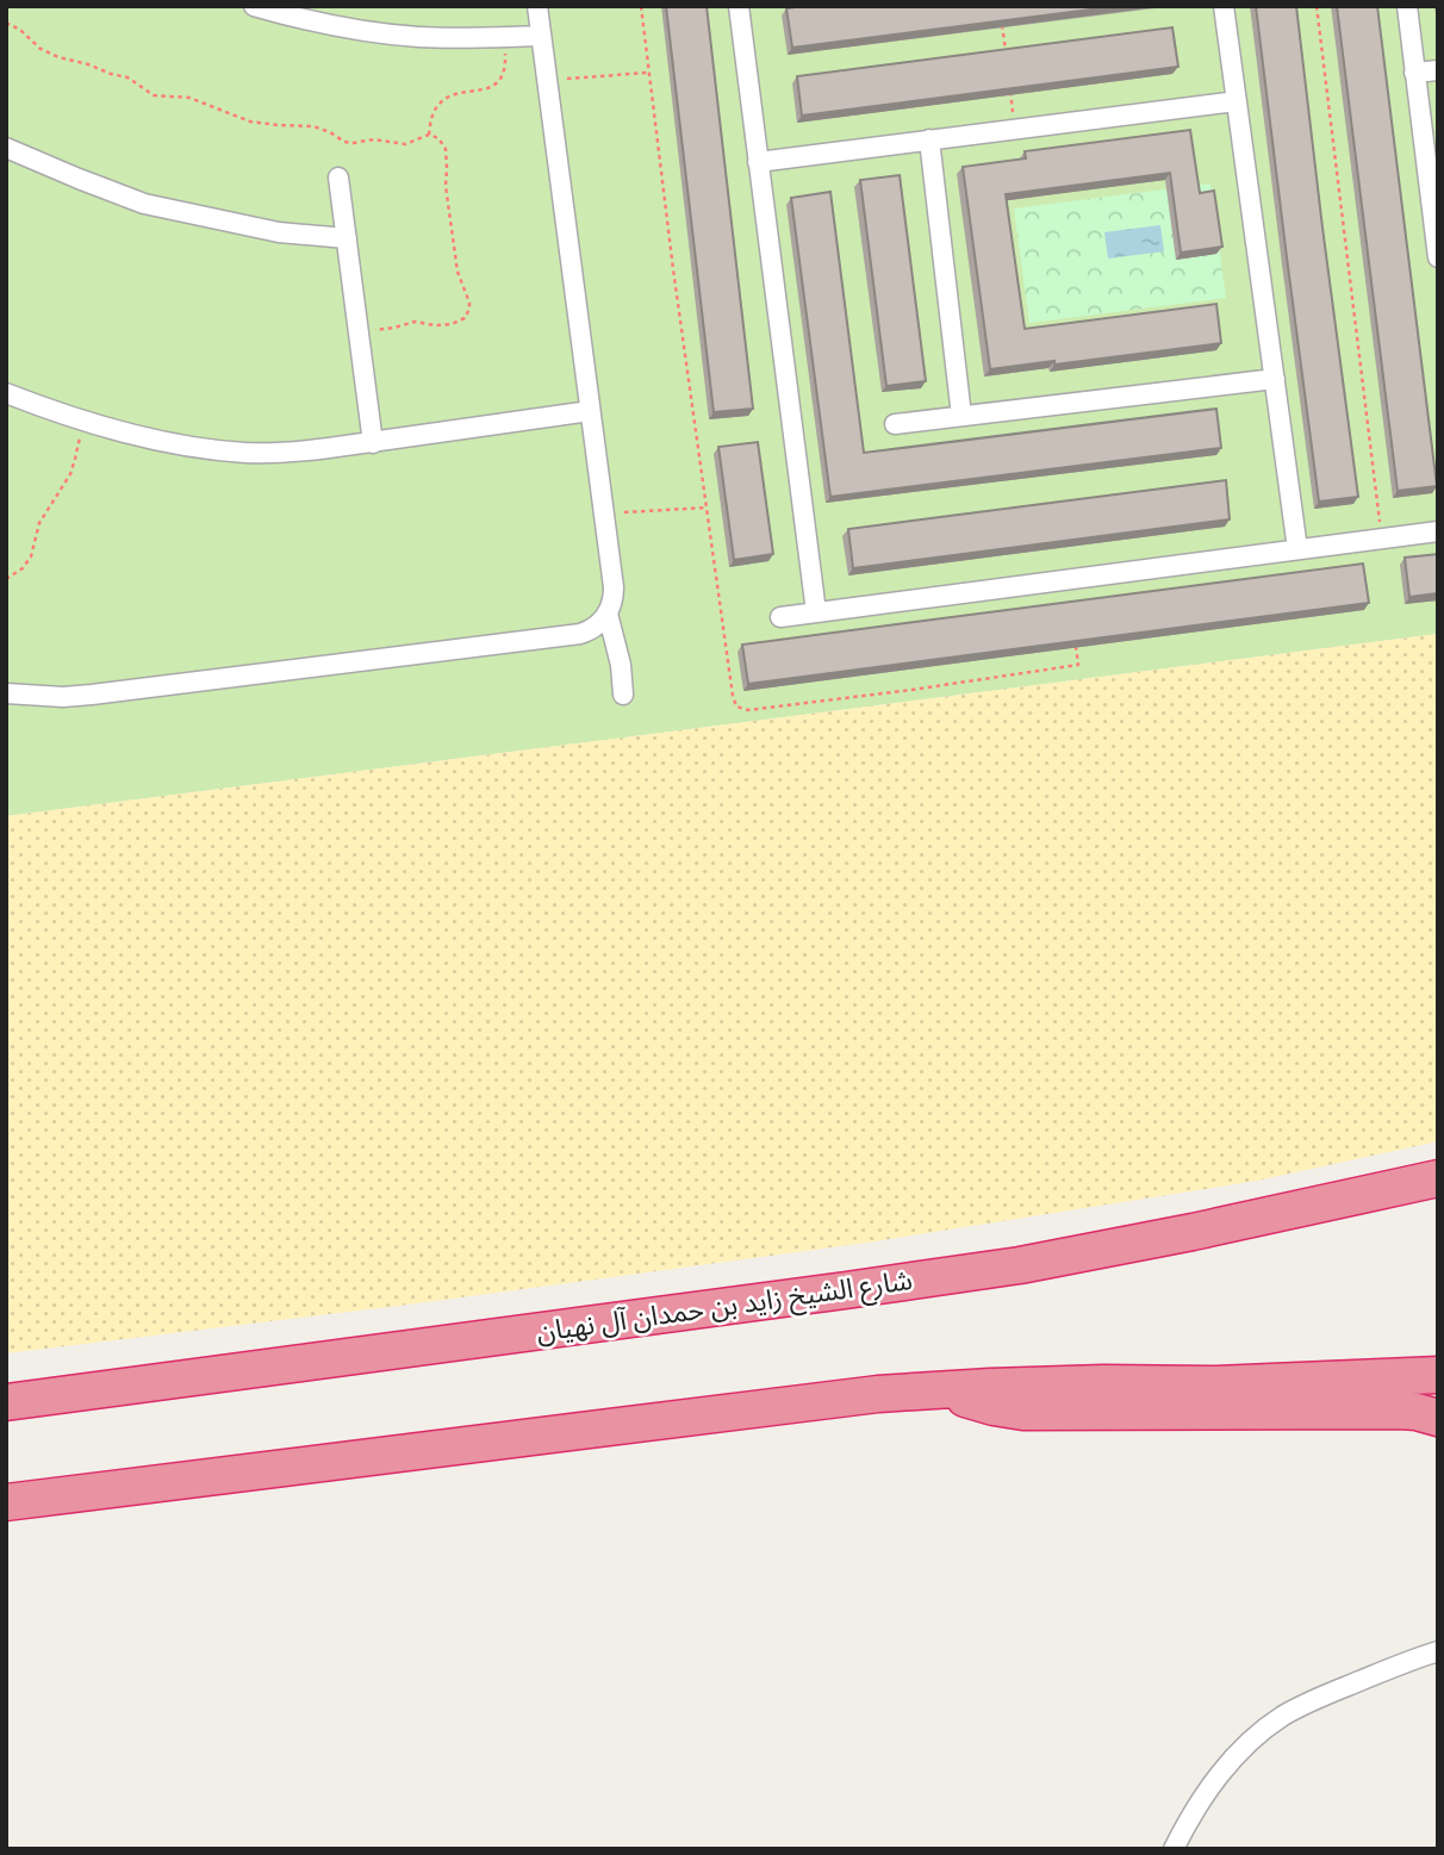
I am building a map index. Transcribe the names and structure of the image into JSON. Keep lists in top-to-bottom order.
{
  "streets": {
    "highway": ["شارع الشيخ زايد بن حمدان آل نهيان"]
  }
}
